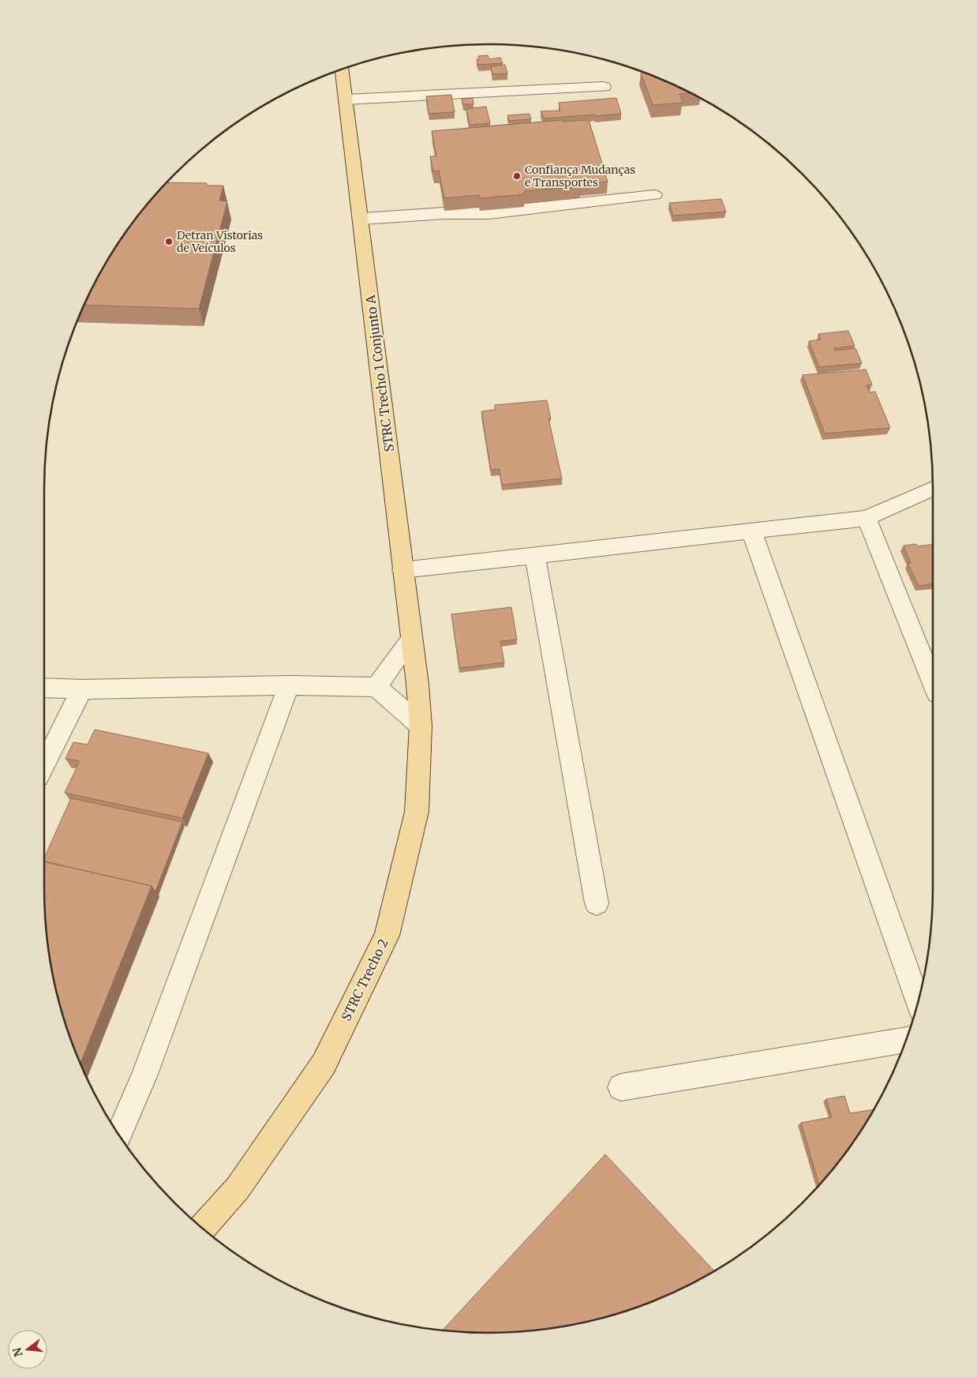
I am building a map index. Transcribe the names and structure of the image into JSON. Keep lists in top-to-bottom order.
{
  "streets": {
    "main road": ["STRC Trecho 1 Conjunto A", "STRC Trecho 2"]
  },
  "crossings": [
    ["STRC Trecho 1 Conjunto A", "STRC Trecho 2"]
  ],
  "places": ["Confiança Mudanças e Transportes", "Detran Vistorias de Veículos"],
  "north": "left"
}
